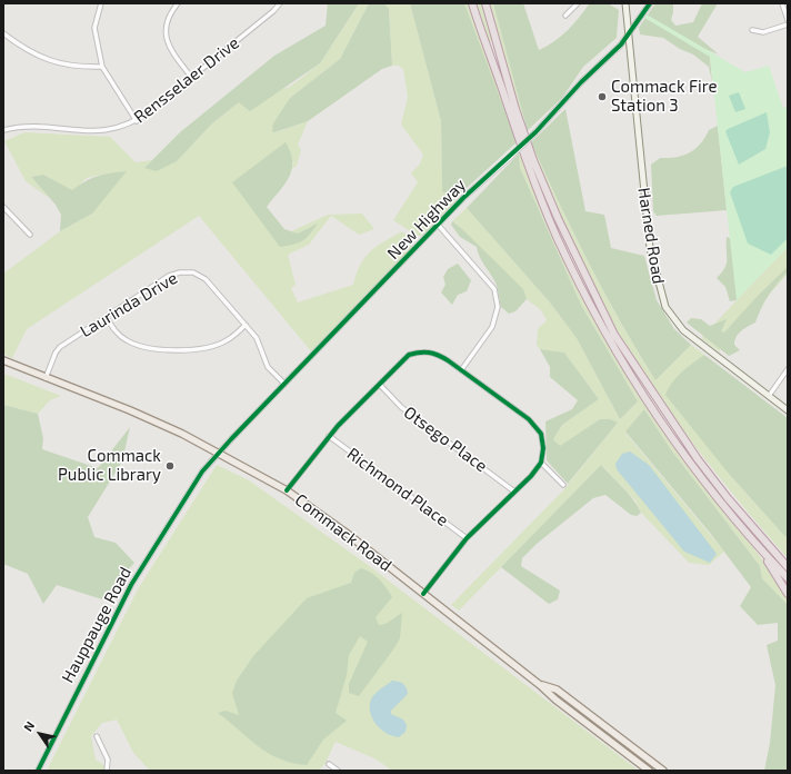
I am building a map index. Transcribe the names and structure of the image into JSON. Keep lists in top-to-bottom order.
{
  "streets": {
    "main road": ["Harned Road", "Commack Road"],
    "street": [
      "Rensselaer Drive",
      "New Highway",
      "Laurinda Drive",
      "Otsego Place",
      "Richmond Place",
      "Hauppauge Road"
    ]
  },
  "crossings": [
    ["New Highway", "Harned Road"],
    ["New Highway", "Laurinda Drive"],
    ["New Highway", "Commack Road"],
    ["New Highway", "Hauppauge Road"],
    ["Laurinda Drive", "Commack Road"],
    ["Commack Road", "Hauppauge Road"]
  ],
  "places": ["Commack Fire Station 3", "Commack Public Library"],
  "north": "top left"
}
